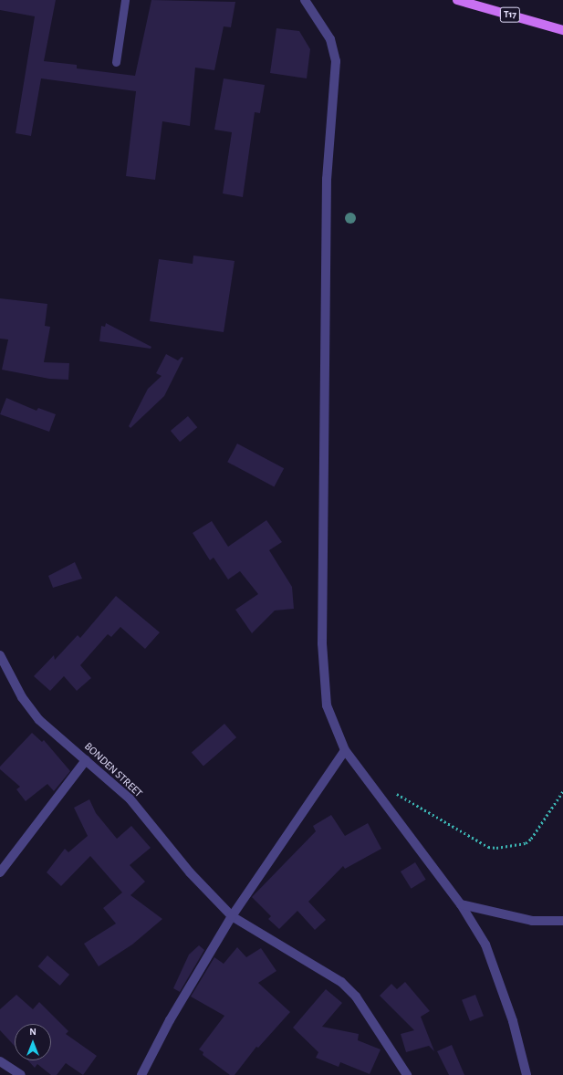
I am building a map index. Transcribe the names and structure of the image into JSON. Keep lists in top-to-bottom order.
{
  "streets": {
    "main road": ["T17"],
    "street": ["BONDEN STREET"]
  },
  "north": "top"
}
